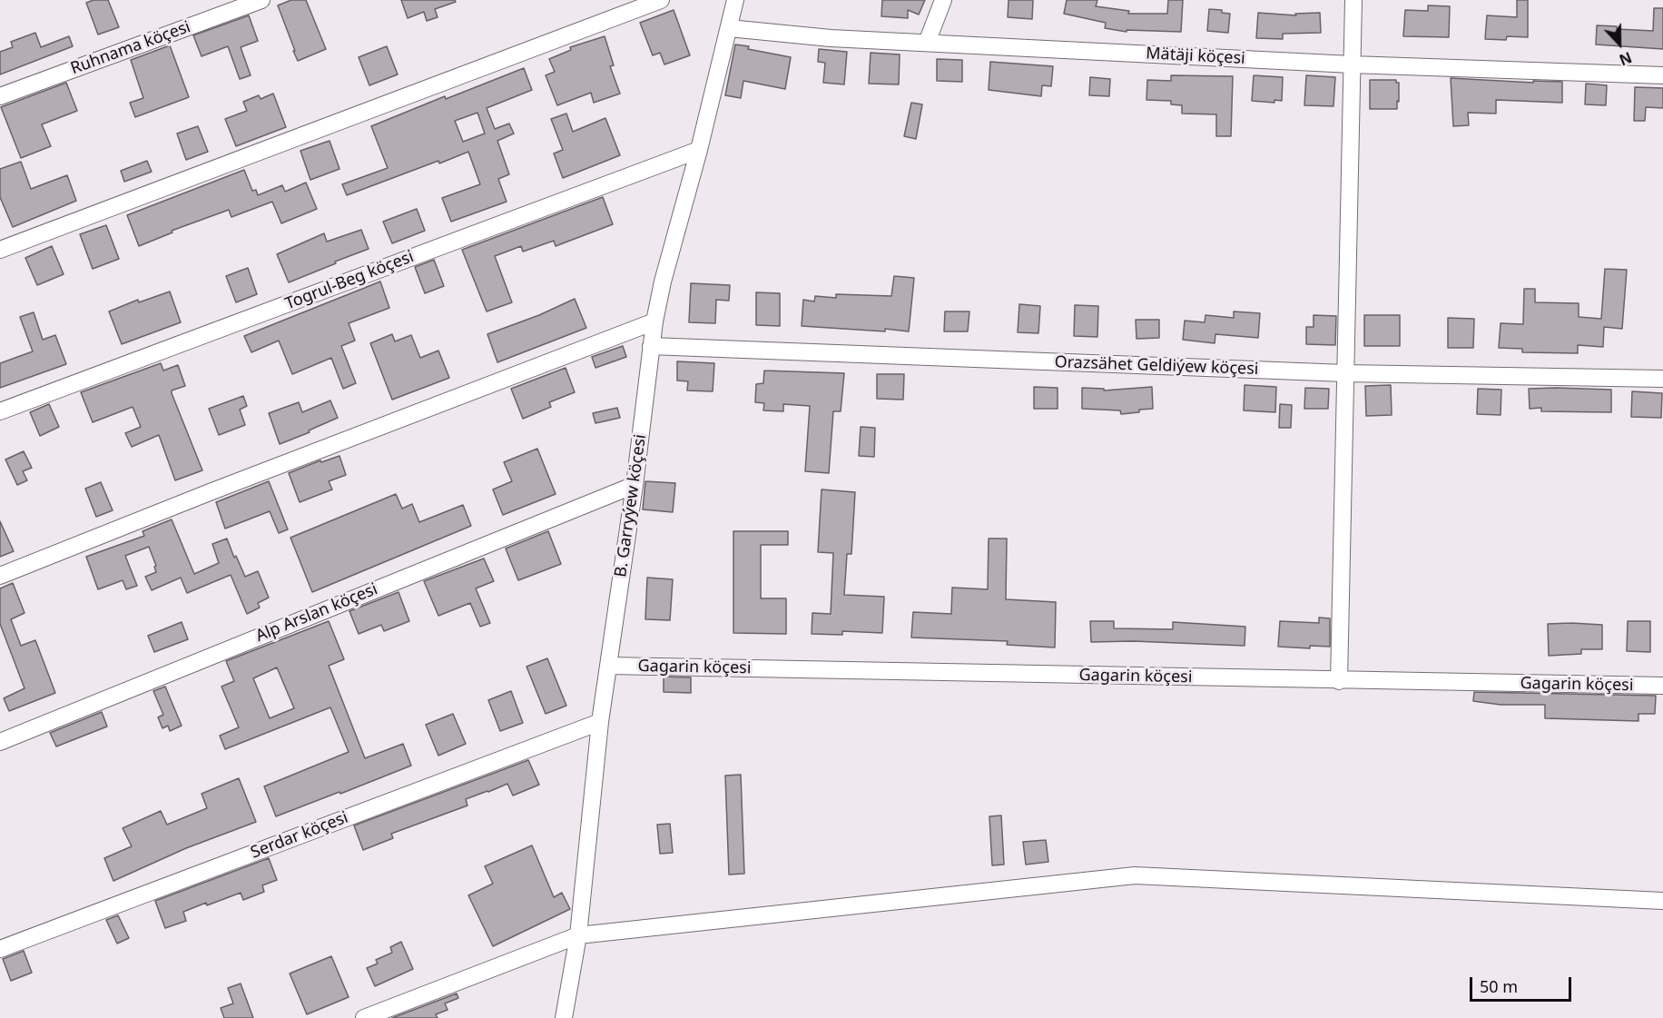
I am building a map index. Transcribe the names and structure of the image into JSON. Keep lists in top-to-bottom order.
{
  "streets": {
    "street": [
      "Ruhnama köçesi",
      "Mätäji köçesi",
      "Togrul-Beg köçesi",
      "Orazsähet Geldiýew köçesi",
      "B. Garryýew köçesi",
      "Alp Arslan köçesi",
      "Gagarin köçesi",
      "Serdar köçesi"
    ]
  },
  "crossings": [
    ["Mätäji köçesi", "B. Garryýew köçesi"],
    ["Togrul-Beg köçesi", "B. Garryýew köçesi"],
    ["Orazsähet Geldiýew köçesi", "B. Garryýew köçesi"],
    ["B. Garryýew köçesi", "Alp Arslan köçesi"],
    ["B. Garryýew köçesi", "Gagarin köçesi"],
    ["B. Garryýew köçesi", "Serdar köçesi"]
  ],
  "scale_bar": "50 m",
  "north": "bottom"
}
